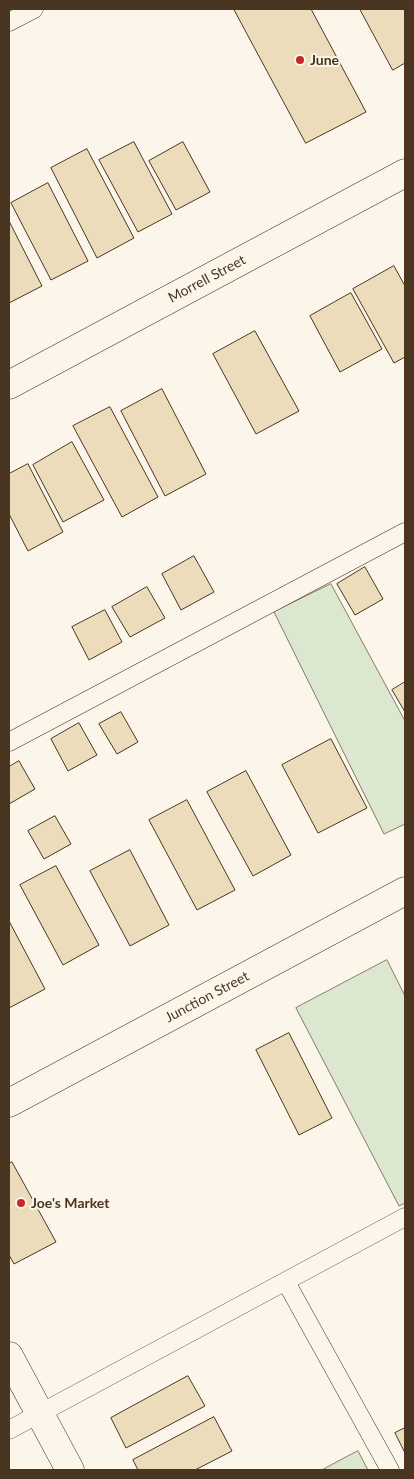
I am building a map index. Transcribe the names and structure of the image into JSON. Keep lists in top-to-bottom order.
{
  "streets": {
    "street": ["Morrell Street", "Junction Street"]
  },
  "places": ["June", "Joe's Market"]
}
